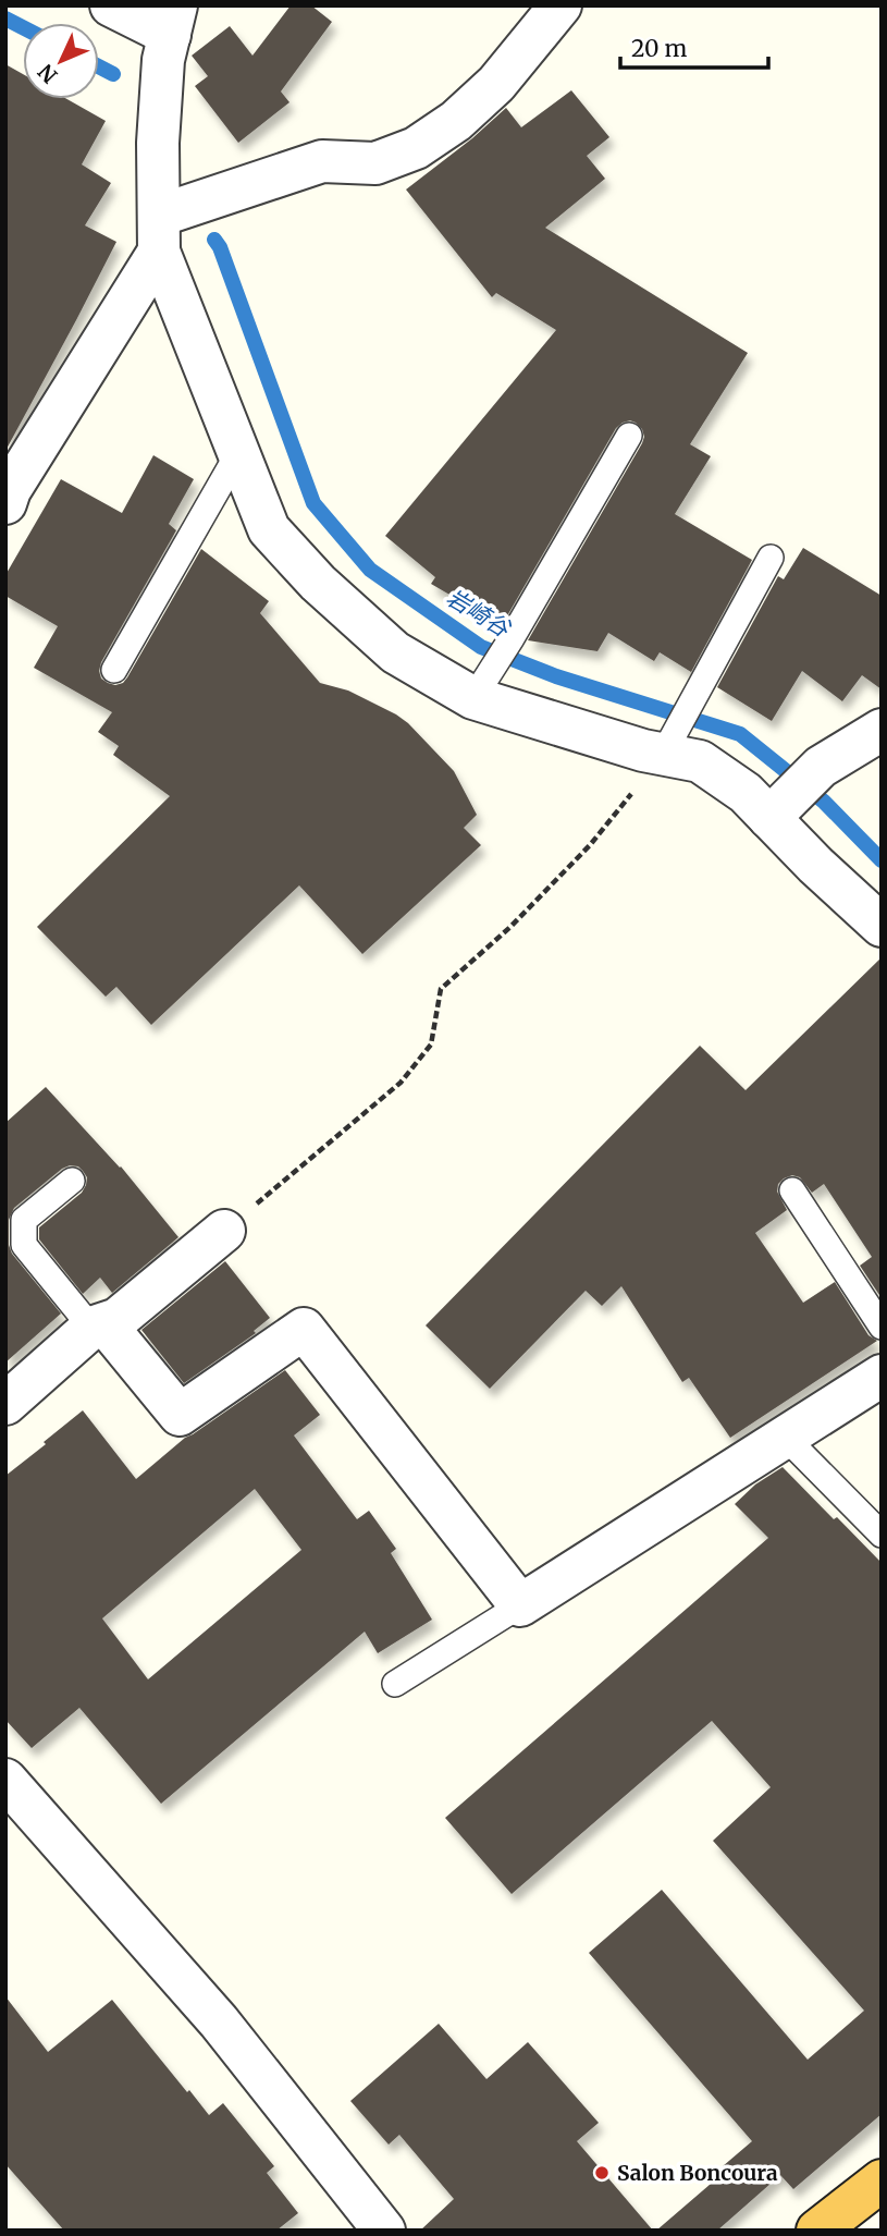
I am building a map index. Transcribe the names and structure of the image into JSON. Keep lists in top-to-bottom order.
{
  "water": ["岩崎谷"],
  "places": ["Salon Boncoura"],
  "scale_bar": "20 m",
  "north": "bottom left"
}
